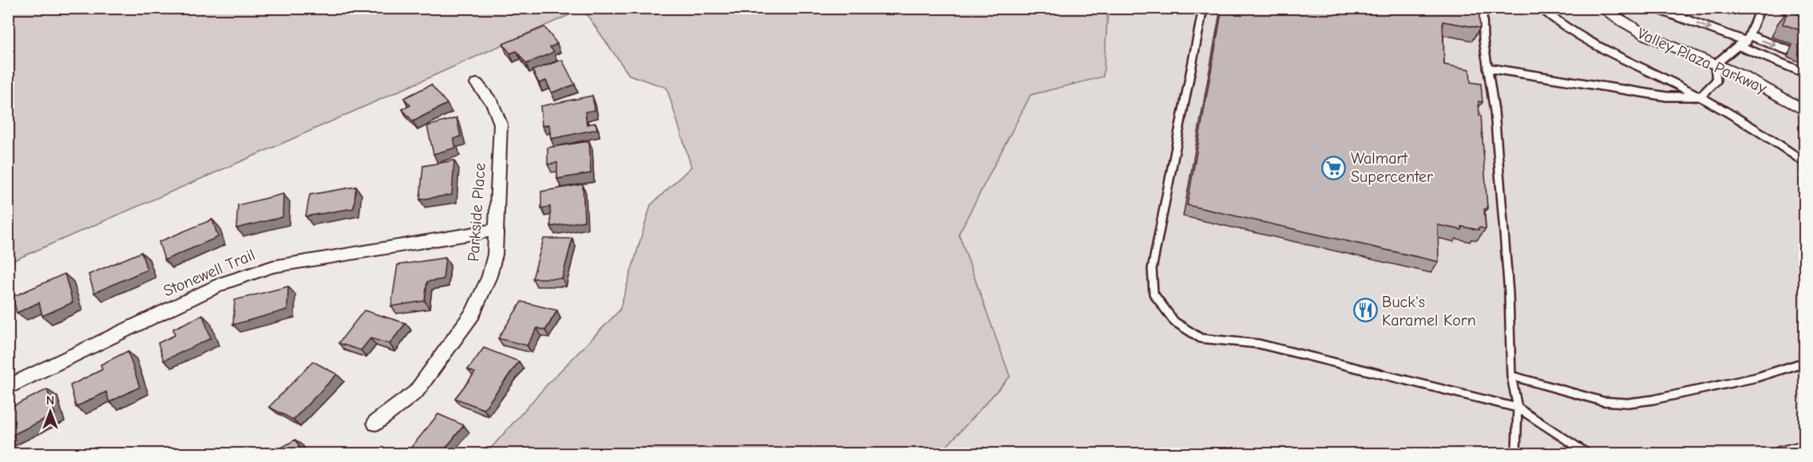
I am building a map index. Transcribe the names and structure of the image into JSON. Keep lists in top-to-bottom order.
{
  "streets": {
    "street": ["Valley Plaza Parkway", "Parkside Place", "Stonewell Trail"]
  },
  "crossings": [
    ["Parkside Place", "Stonewell Trail"]
  ],
  "places": {
    "supermarket": ["Walmart Supercenter"],
    "restaurant": ["Buck's Karamel Korn"]
  },
  "north": "top"
}
